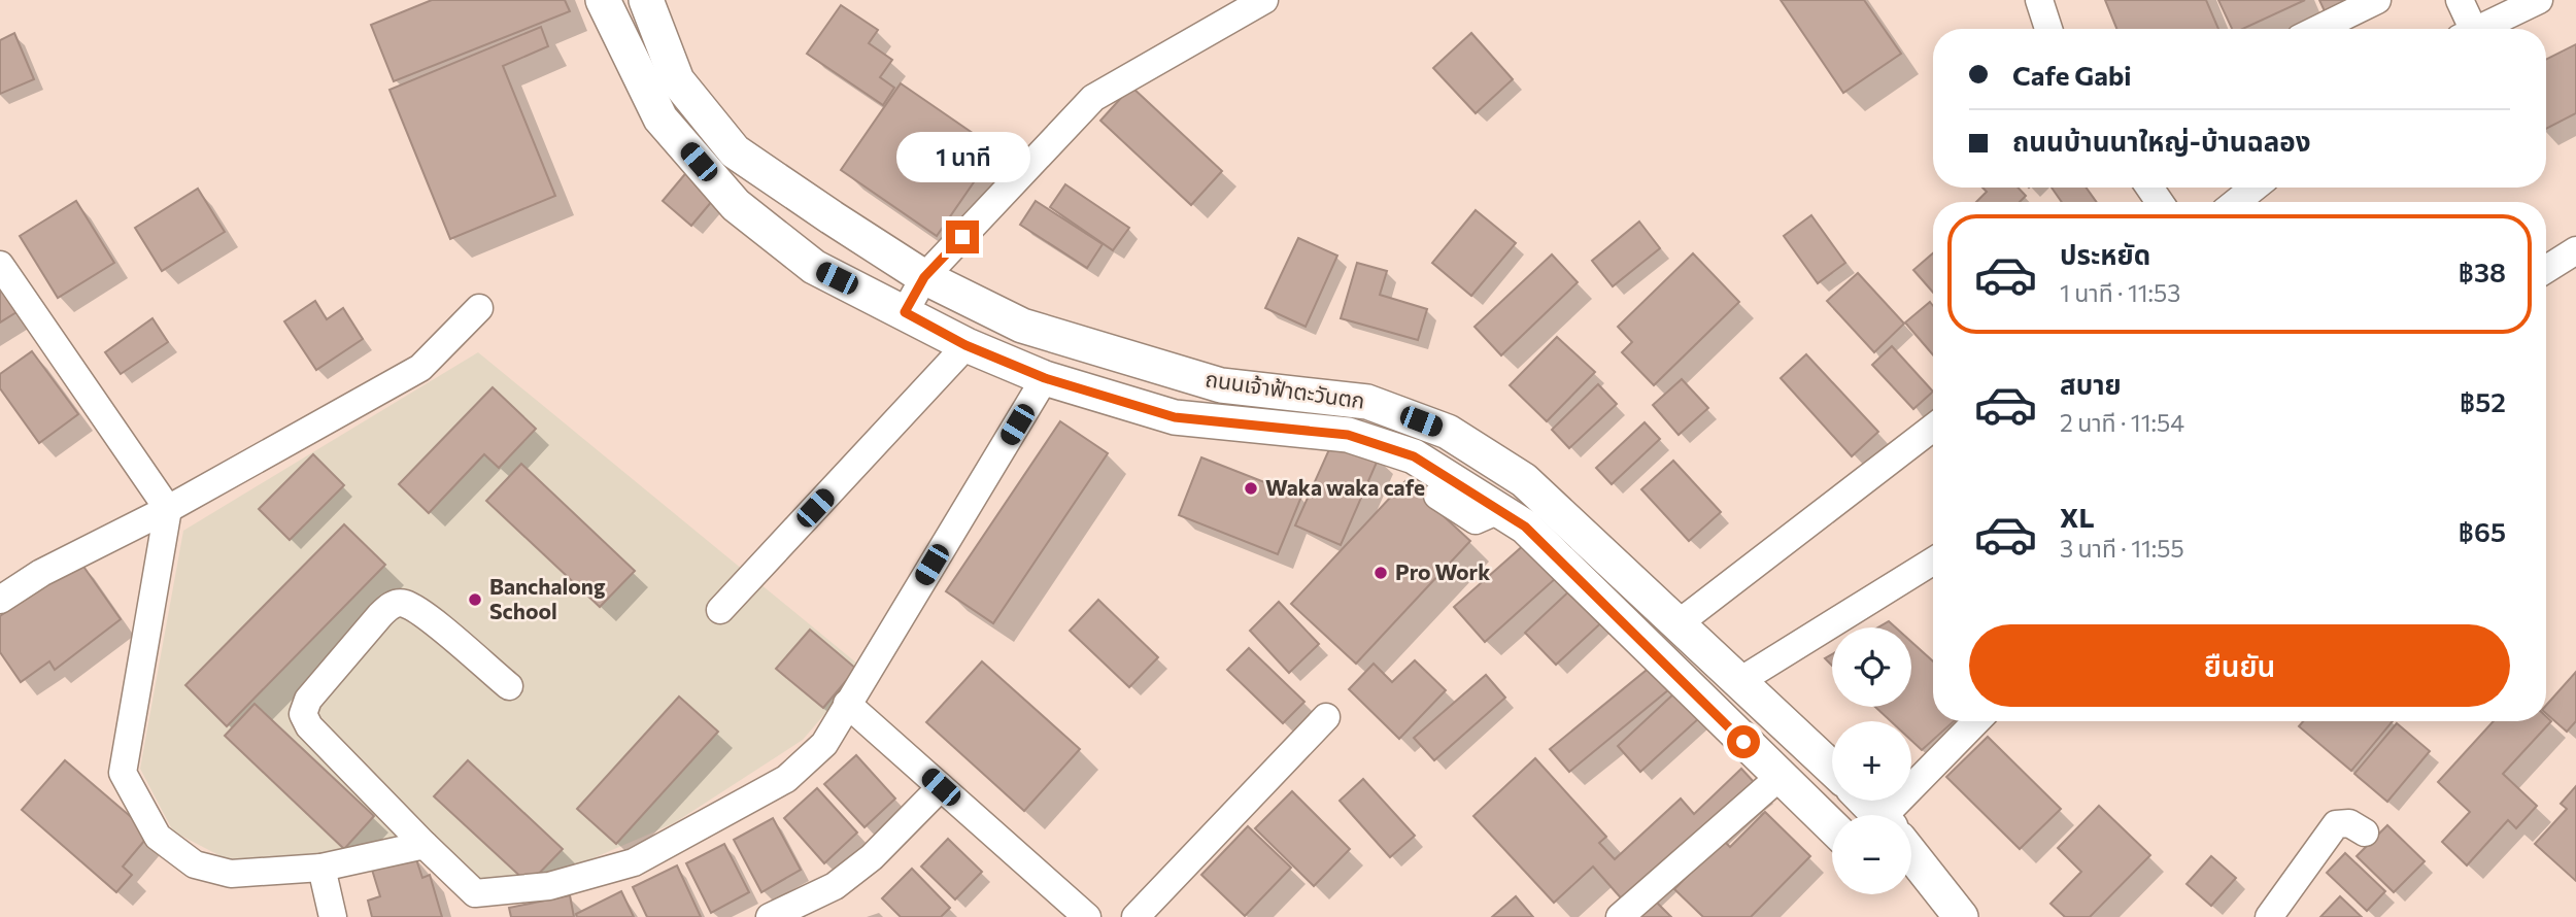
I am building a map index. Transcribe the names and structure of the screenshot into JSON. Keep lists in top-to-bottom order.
{
  "streets": {
    "main road": ["ถนนเจ้าฟ้าตะวันตก"]
  },
  "places": ["Waka waka cafe", "Pro Work", "Banchalong School"],
  "page": {
    "banner": ["Cafe Gabi", "ถนนบ้านนาใหญ่-บ้านฉลอง"],
    "bubble": "1 นาที",
    "list": [
      {
        "name": "ประหยัด",
        "note": "1 นาที · 11:53",
        "value": "฿38"
      },
      {
        "name": "สบาย",
        "note": "2 นาที · 11:54",
        "value": "฿52"
      },
      {
        "name": "XL",
        "note": "3 นาที · 11:55",
        "value": "฿65"
      }
    ],
    "buttons": "ยืนยัน",
    "map_buttons": ["+", "−"]
  }
}
